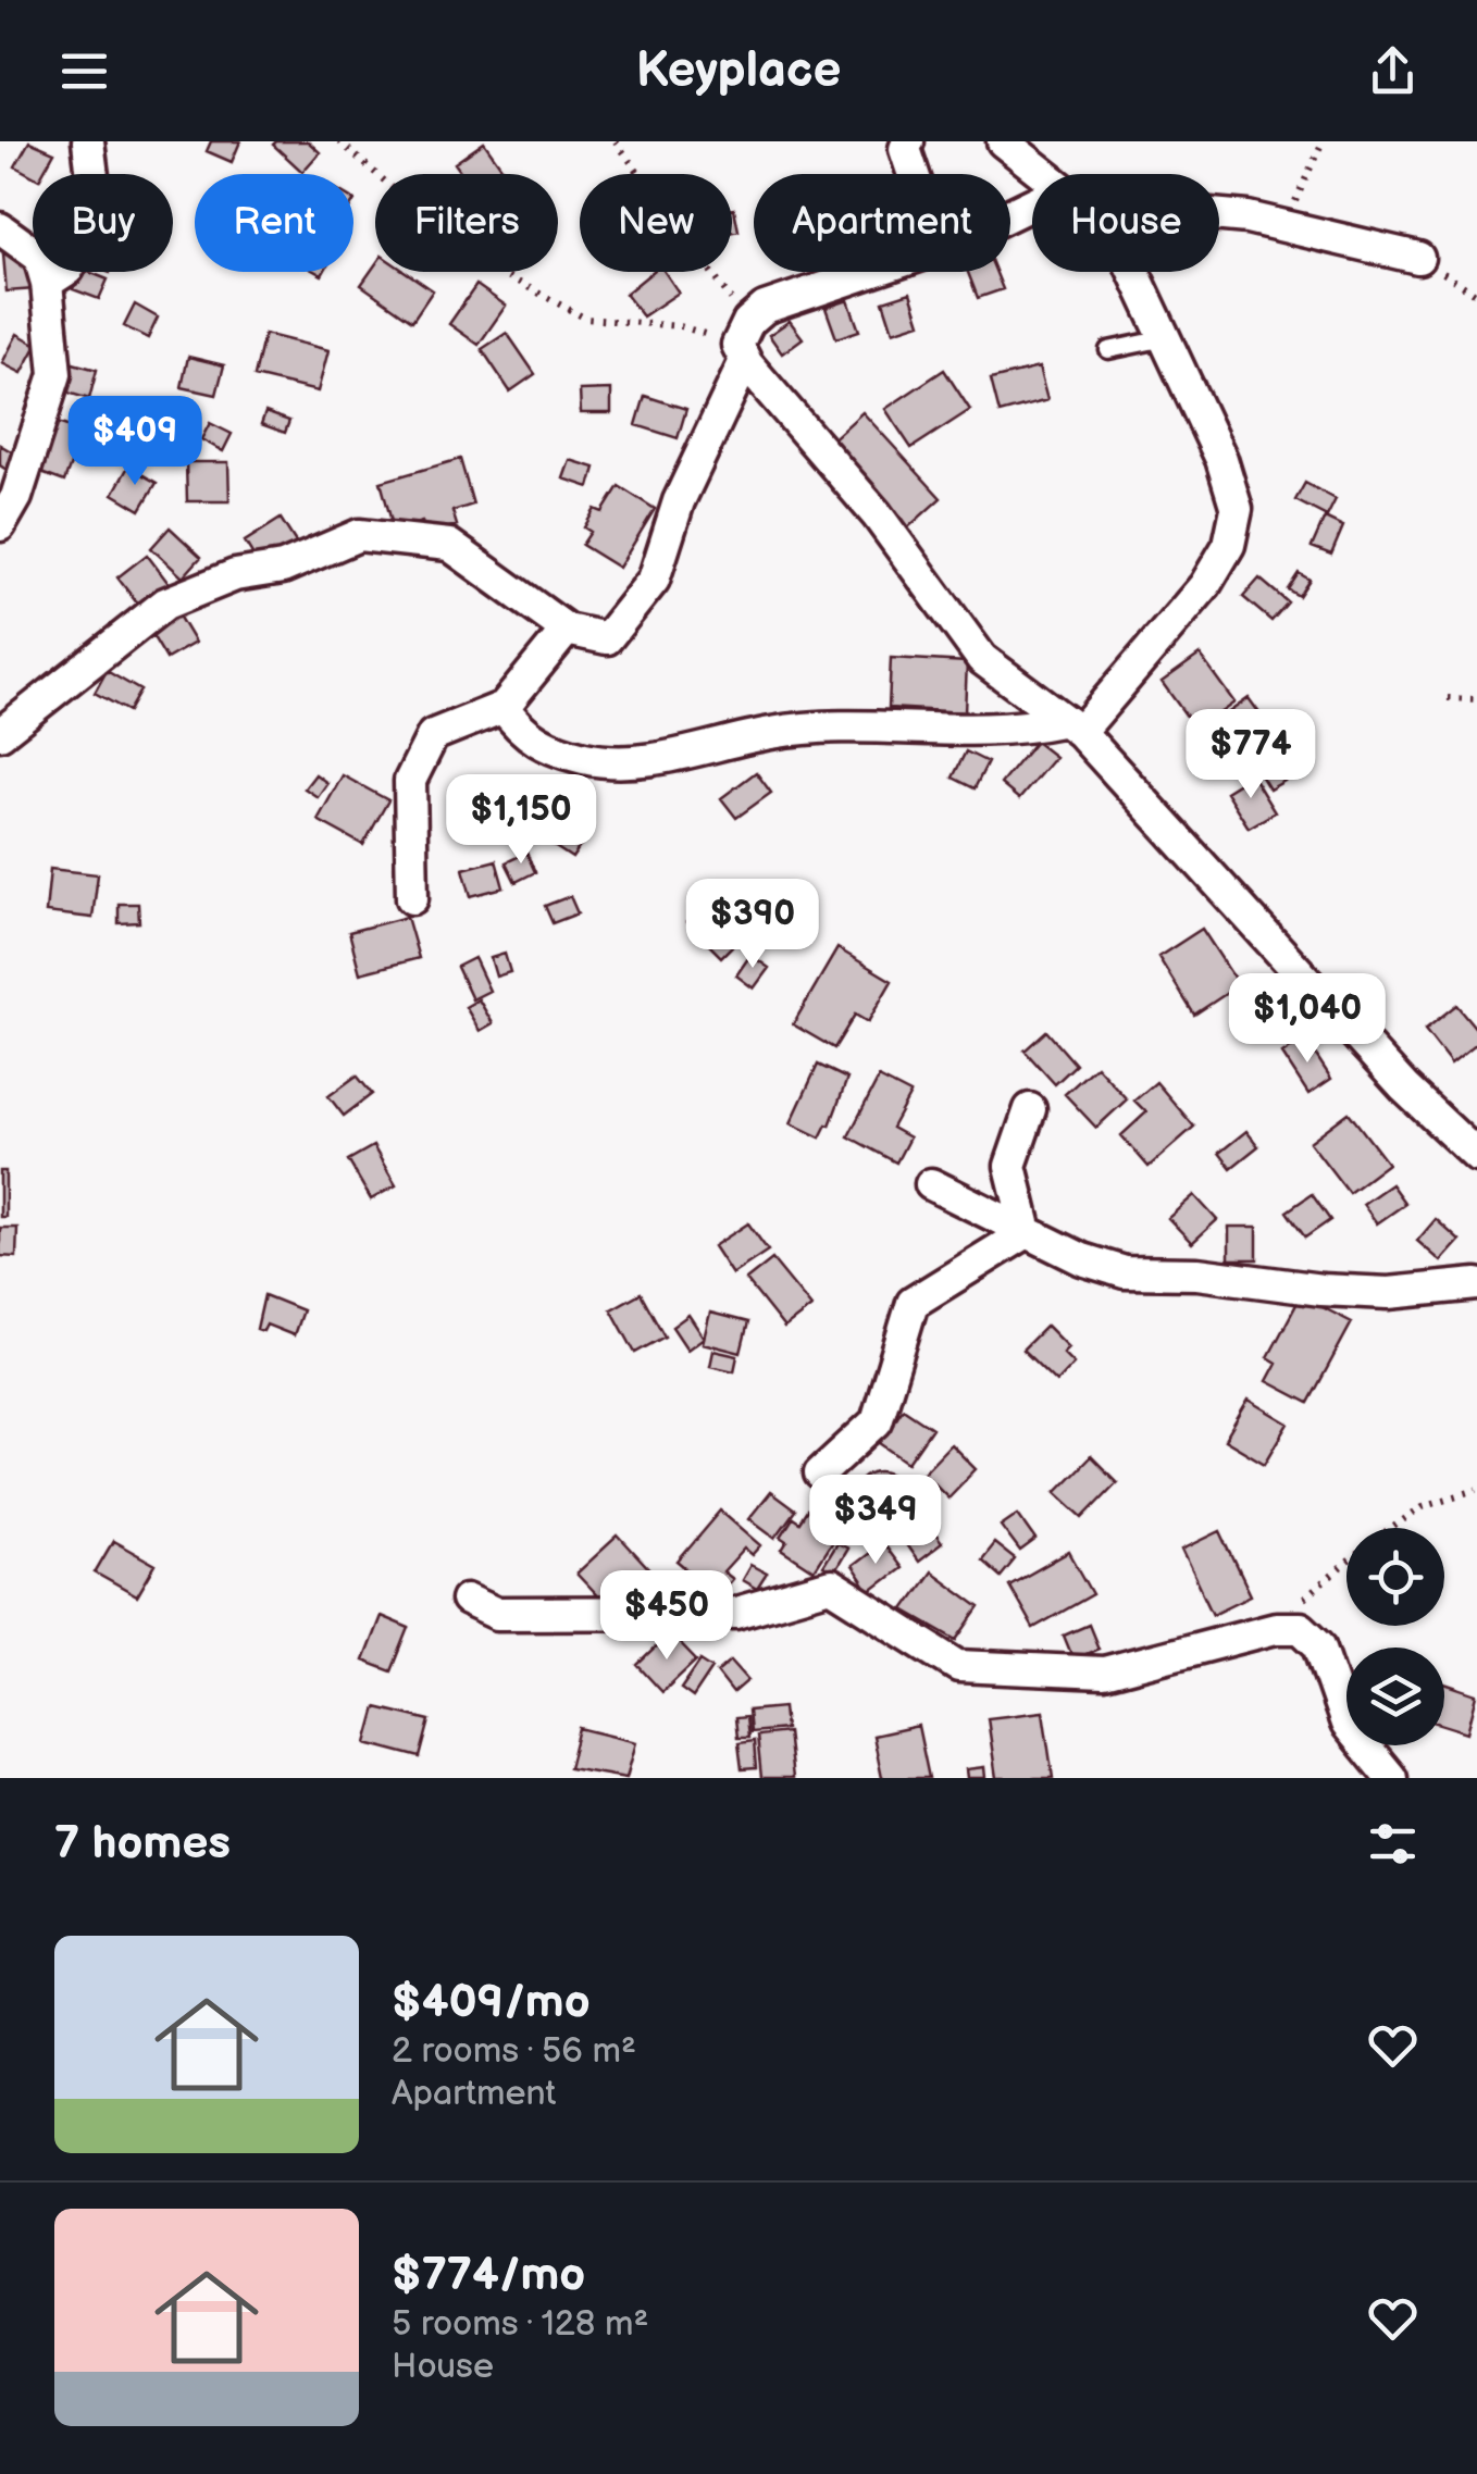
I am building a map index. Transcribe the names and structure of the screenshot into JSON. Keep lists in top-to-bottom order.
{
  "page": {
    "header": "Keyplace",
    "chip": [
      "Buy",
      "Rent",
      "Filters",
      "New",
      "Apartment",
      "House"
    ],
    "price": [
      "$409",
      "$774",
      "$1,150",
      "$390",
      "$1,040",
      "$349",
      "$450"
    ],
    "heading": "7 homes",
    "list": [
      {
        "name": "$409/mo",
        "note": "2 rooms · 56 m² · Apartment"
      },
      {
        "name": "$774/mo",
        "note": "5 rooms · 128 m² · House"
      }
    ]
  }
}
